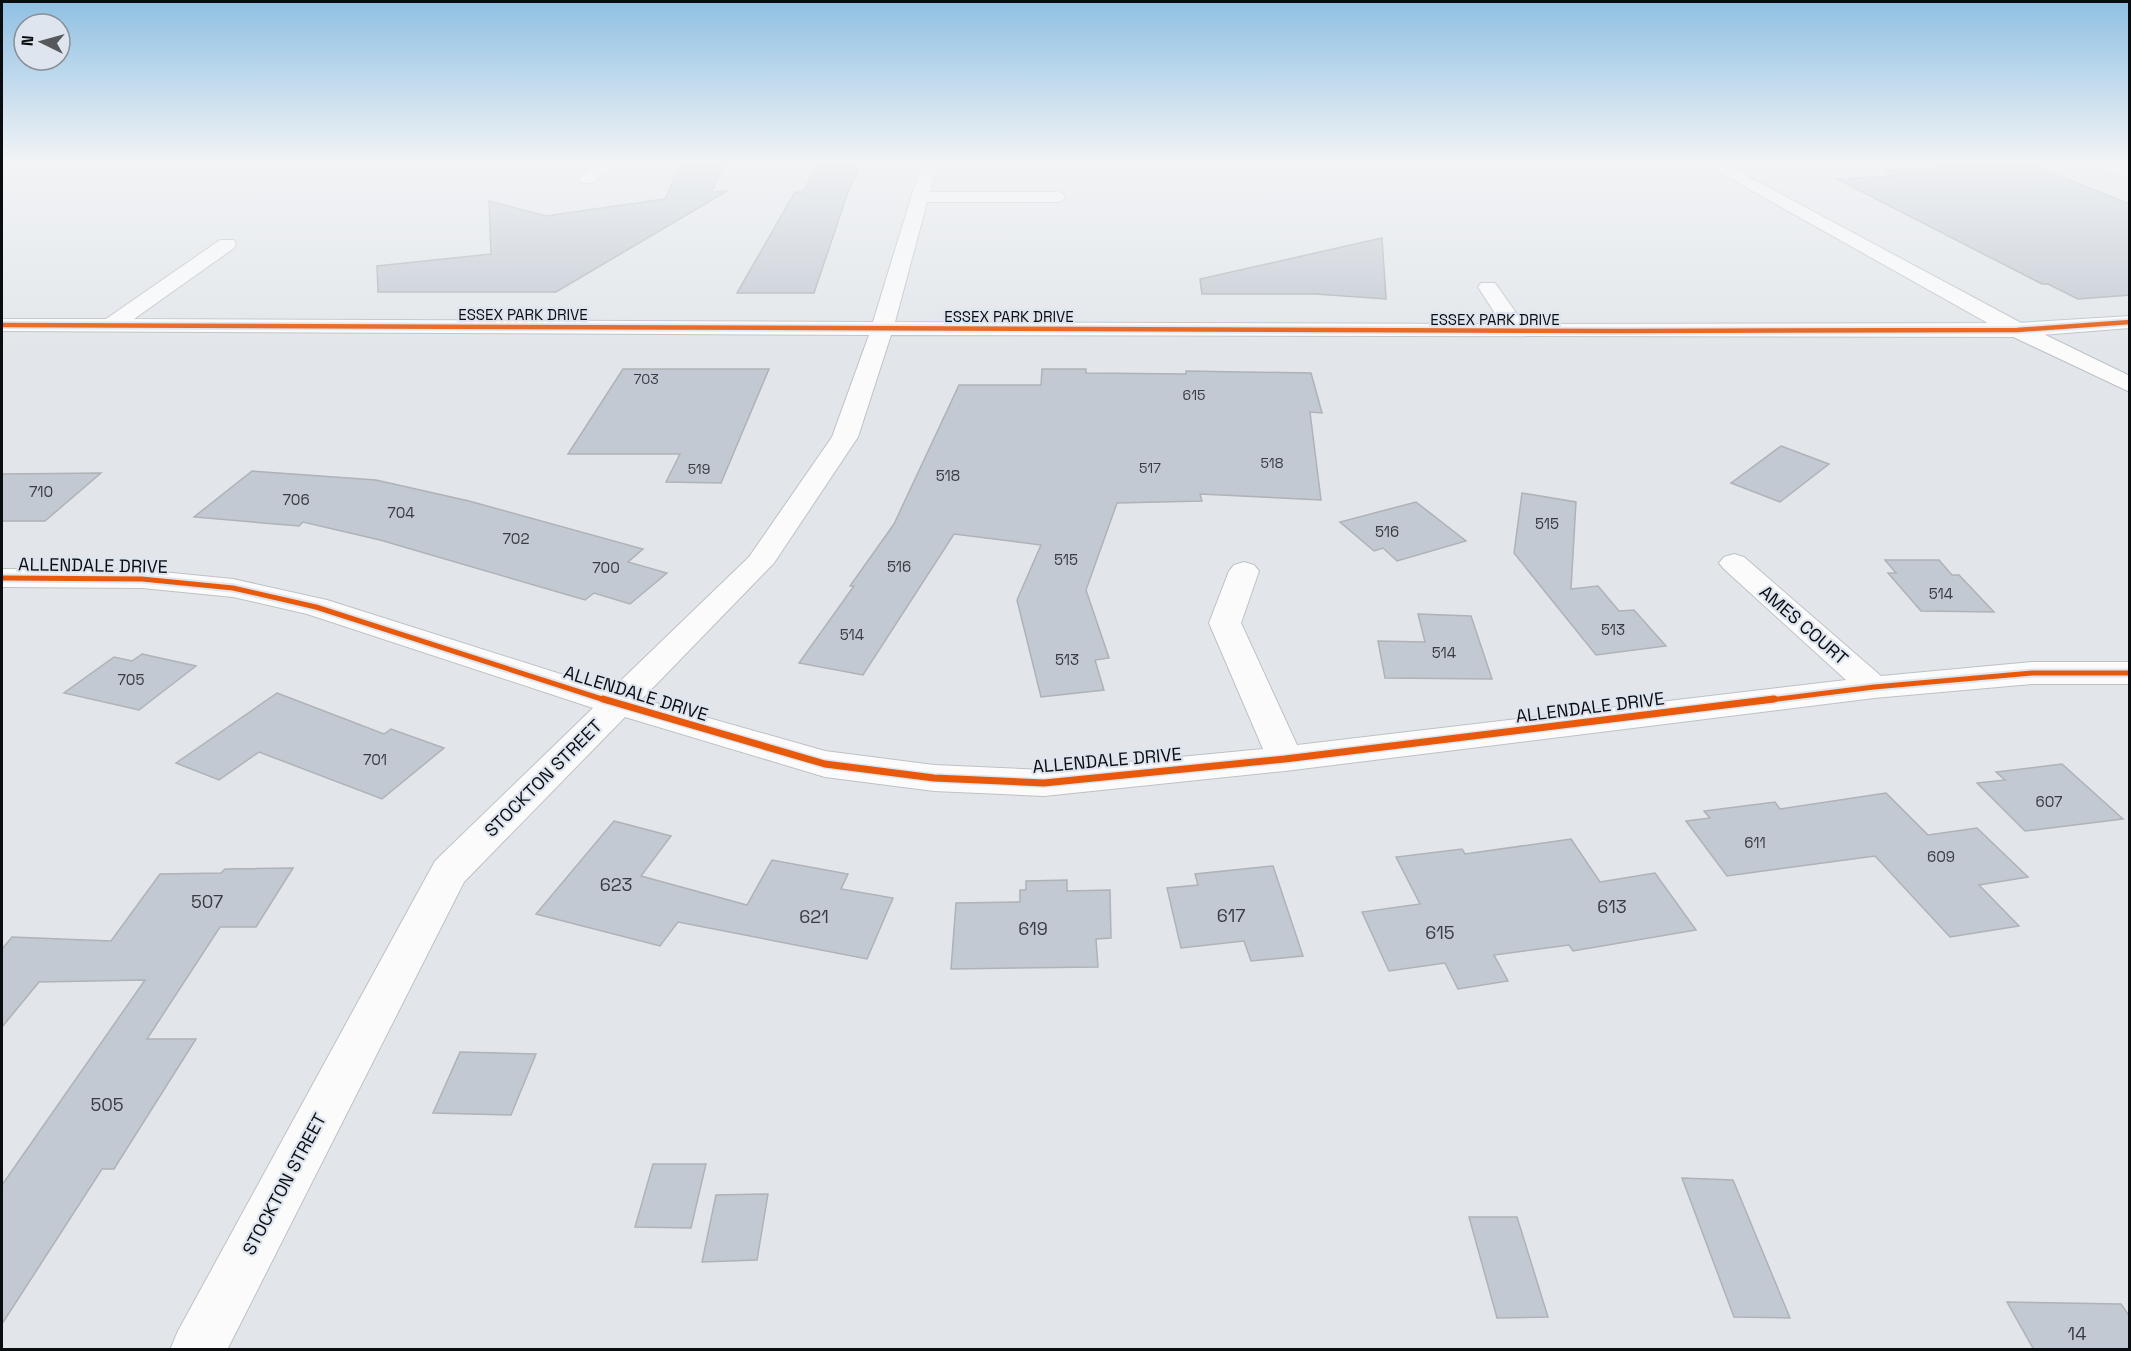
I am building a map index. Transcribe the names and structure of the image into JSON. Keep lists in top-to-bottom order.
{
  "streets": {
    "street": [
      "ESSEX PARK DRIVE",
      "ALLENDALE DRIVE",
      "AMES COURT",
      "STOCKTON STREET"
    ]
  },
  "crossings": [
    ["ESSEX PARK DRIVE", "STOCKTON STREET"],
    ["ALLENDALE DRIVE", "AMES COURT"],
    ["ALLENDALE DRIVE", "STOCKTON STREET"]
  ],
  "house_numbers": [
    "703",
    "615",
    "518",
    "517",
    "519",
    "518",
    "710",
    "706",
    "704",
    "515",
    "516",
    "702",
    "515",
    "516",
    "700",
    "514",
    "513",
    "514",
    "514",
    "513",
    "705",
    "701",
    "607",
    "611",
    "609",
    "623",
    "507",
    "613",
    "617",
    "621",
    "619",
    "615",
    "505",
    "14"
  ],
  "north": "left"
}
